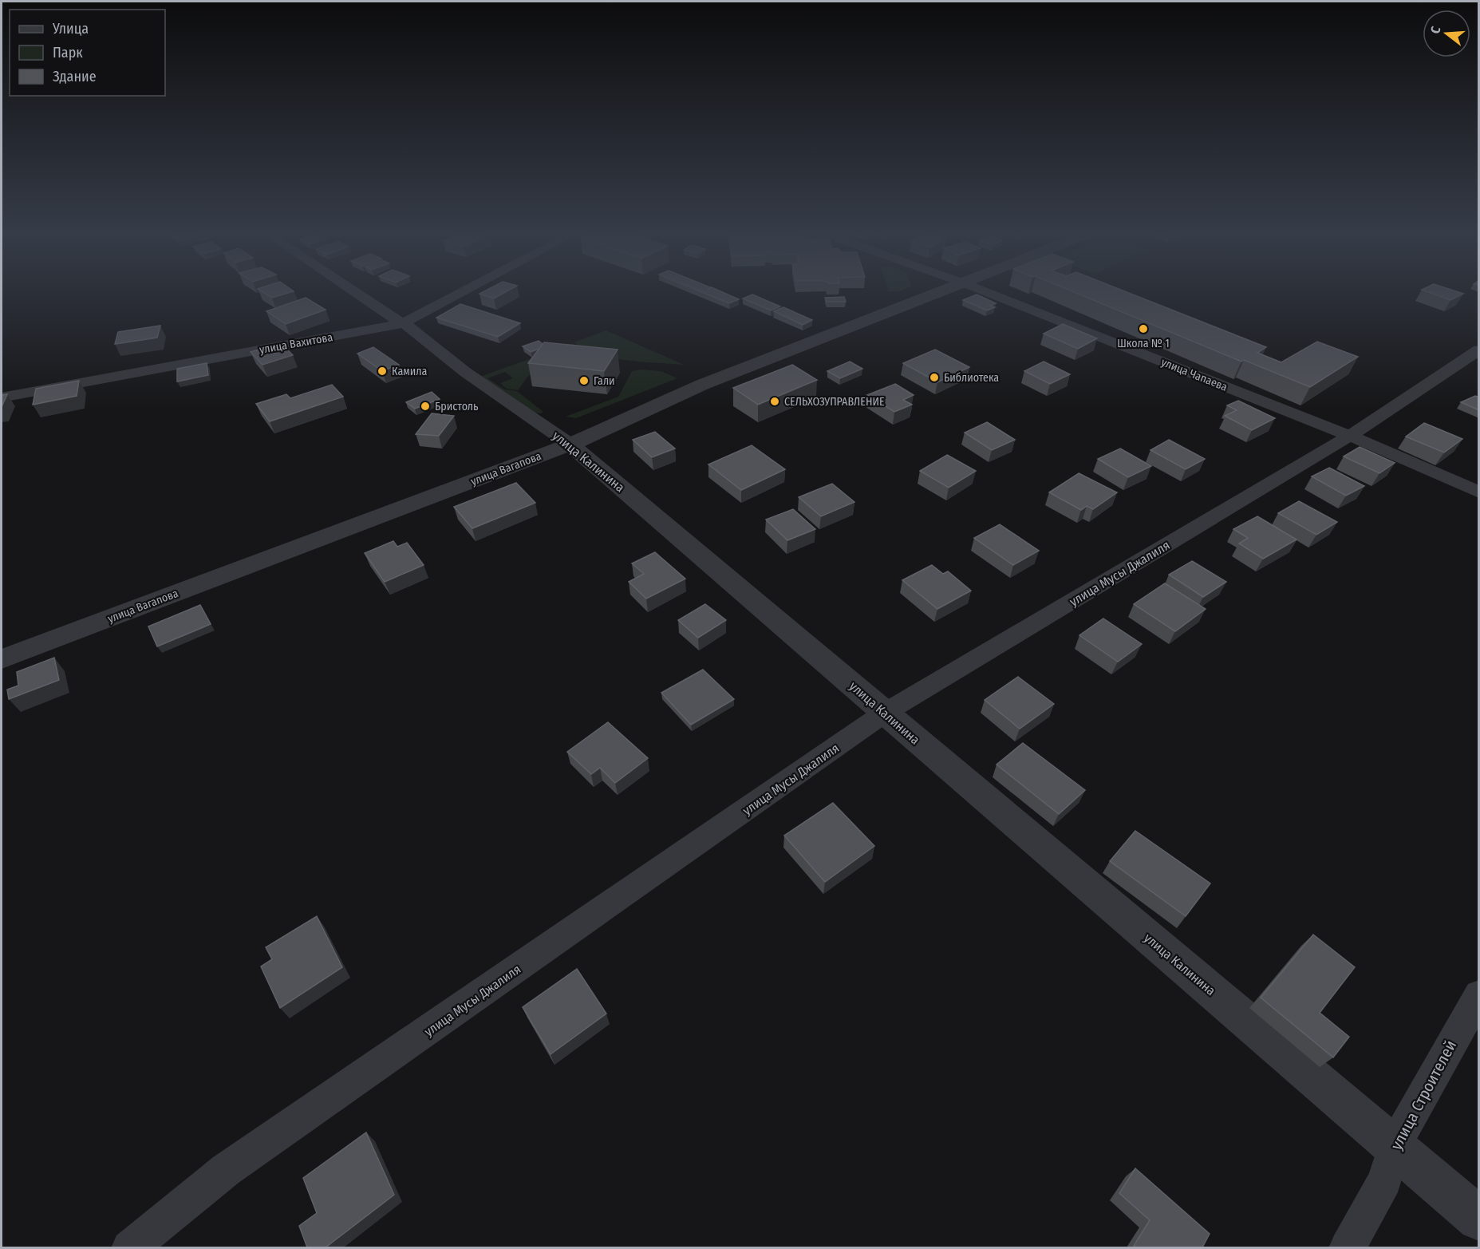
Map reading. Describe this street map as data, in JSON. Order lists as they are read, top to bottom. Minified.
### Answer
{"streets":{"street":["улица Вахитова","улица Чапаева","улица Калинина","улица Вагапова","улица Мусы Джалиля","улица Строителей"]},"crossings":[["улица Вахитова","улица Калинина"],["улица Чапаева","улица Мусы Джалиля"],["улица Калинина","улица Вагапова"],["улица Калинина","улица Мусы Джалиля"],["улица Калинина","улица Строителей"]],"places":["Школа № 1","Камила","Библиотека","Гали","СЕЛЬХОЗУПРАВЛЕНИЕ","Бристоль"],"legend":["Улица","Парк","Здание"],"north":"left"}
